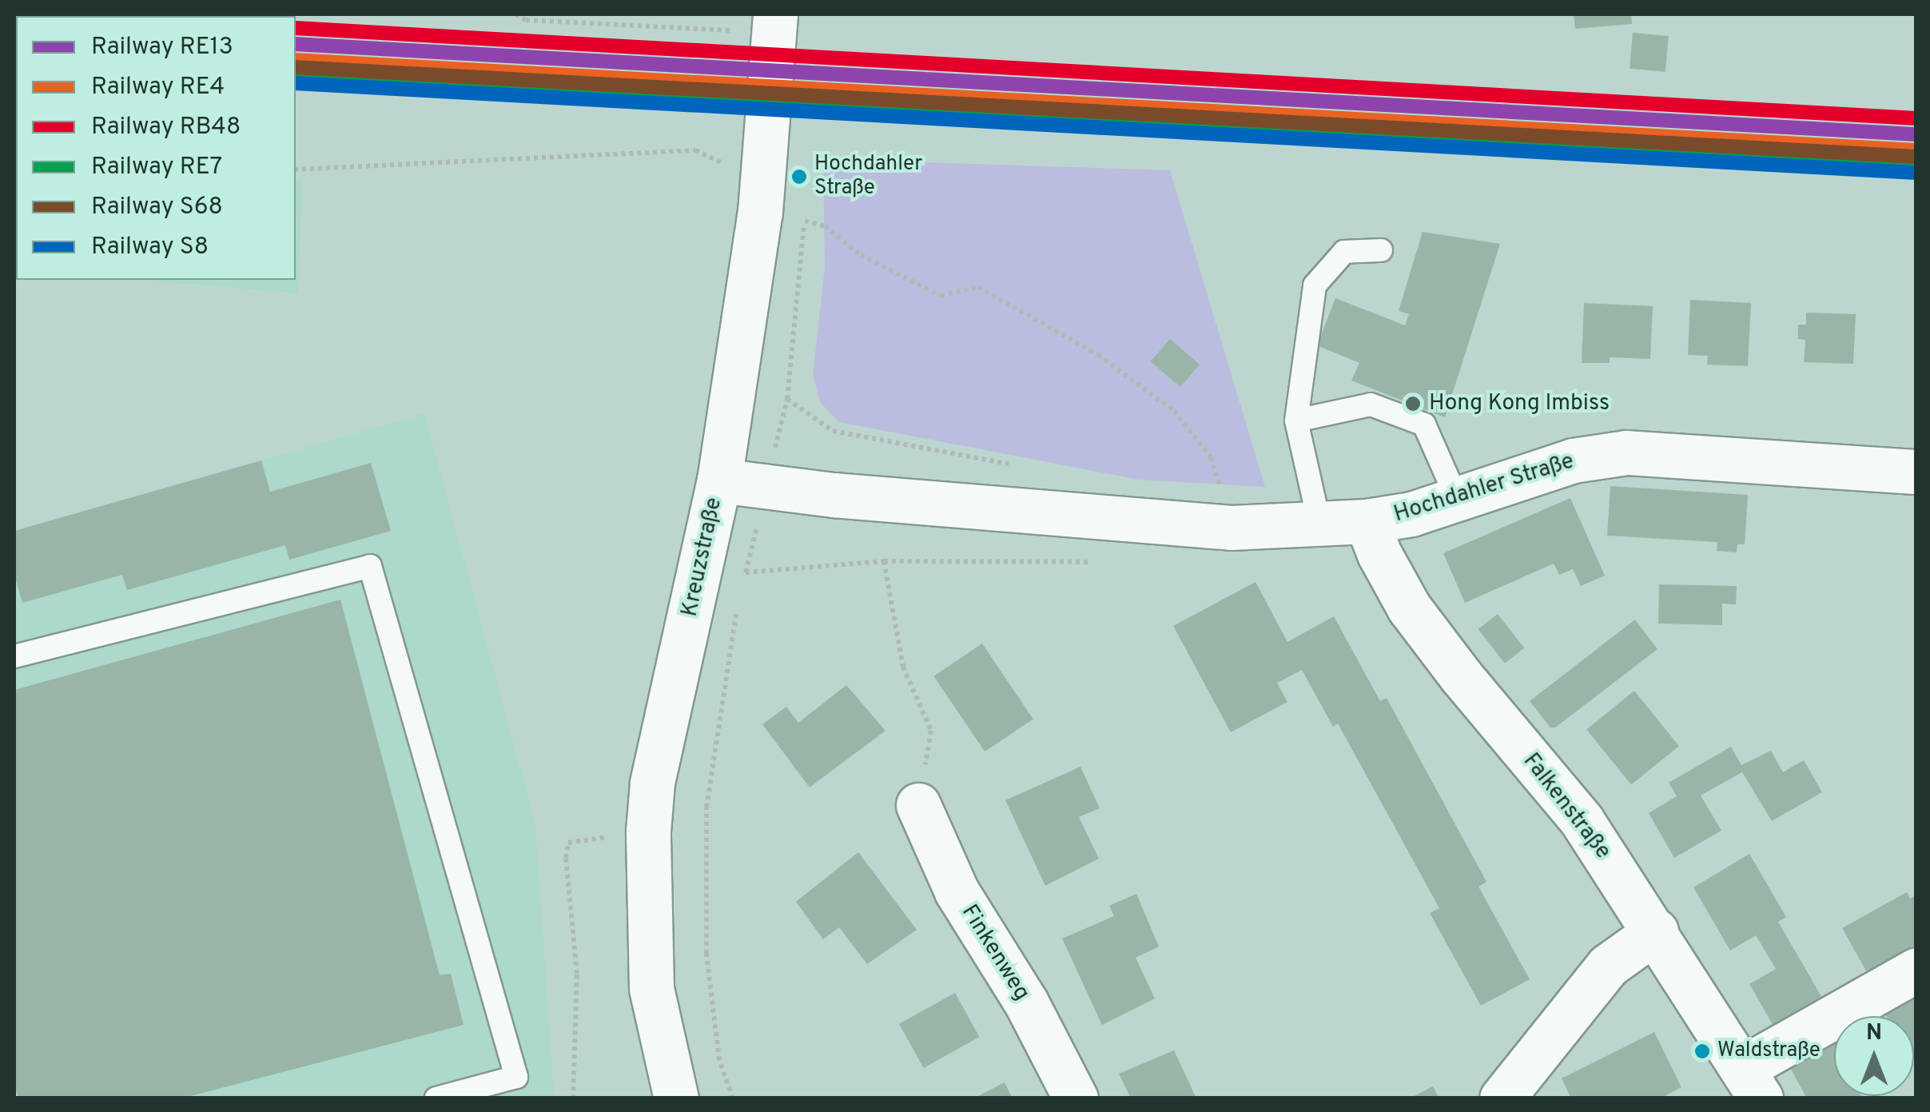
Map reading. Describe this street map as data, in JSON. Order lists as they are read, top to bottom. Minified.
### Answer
{"streets":{"main road":["Hochdahler Straße","Kreuzstraße","Falkenstraße","Finkenweg"]},"crossings":[["Hochdahler Straße","Kreuzstraße"],["Hochdahler Straße","Falkenstraße"]],"places":["Hochdahler Straße","Hong Kong Imbiss","Waldstraße"],"lines":["rail line RB48","rail line RE13","rail line RE4","rail line S68","rail line RE7","rail line S8"],"legend":["Railway RE13","Railway RE4","Railway RB48","Railway RE7","Railway S68","Railway S8"],"north":"top"}
